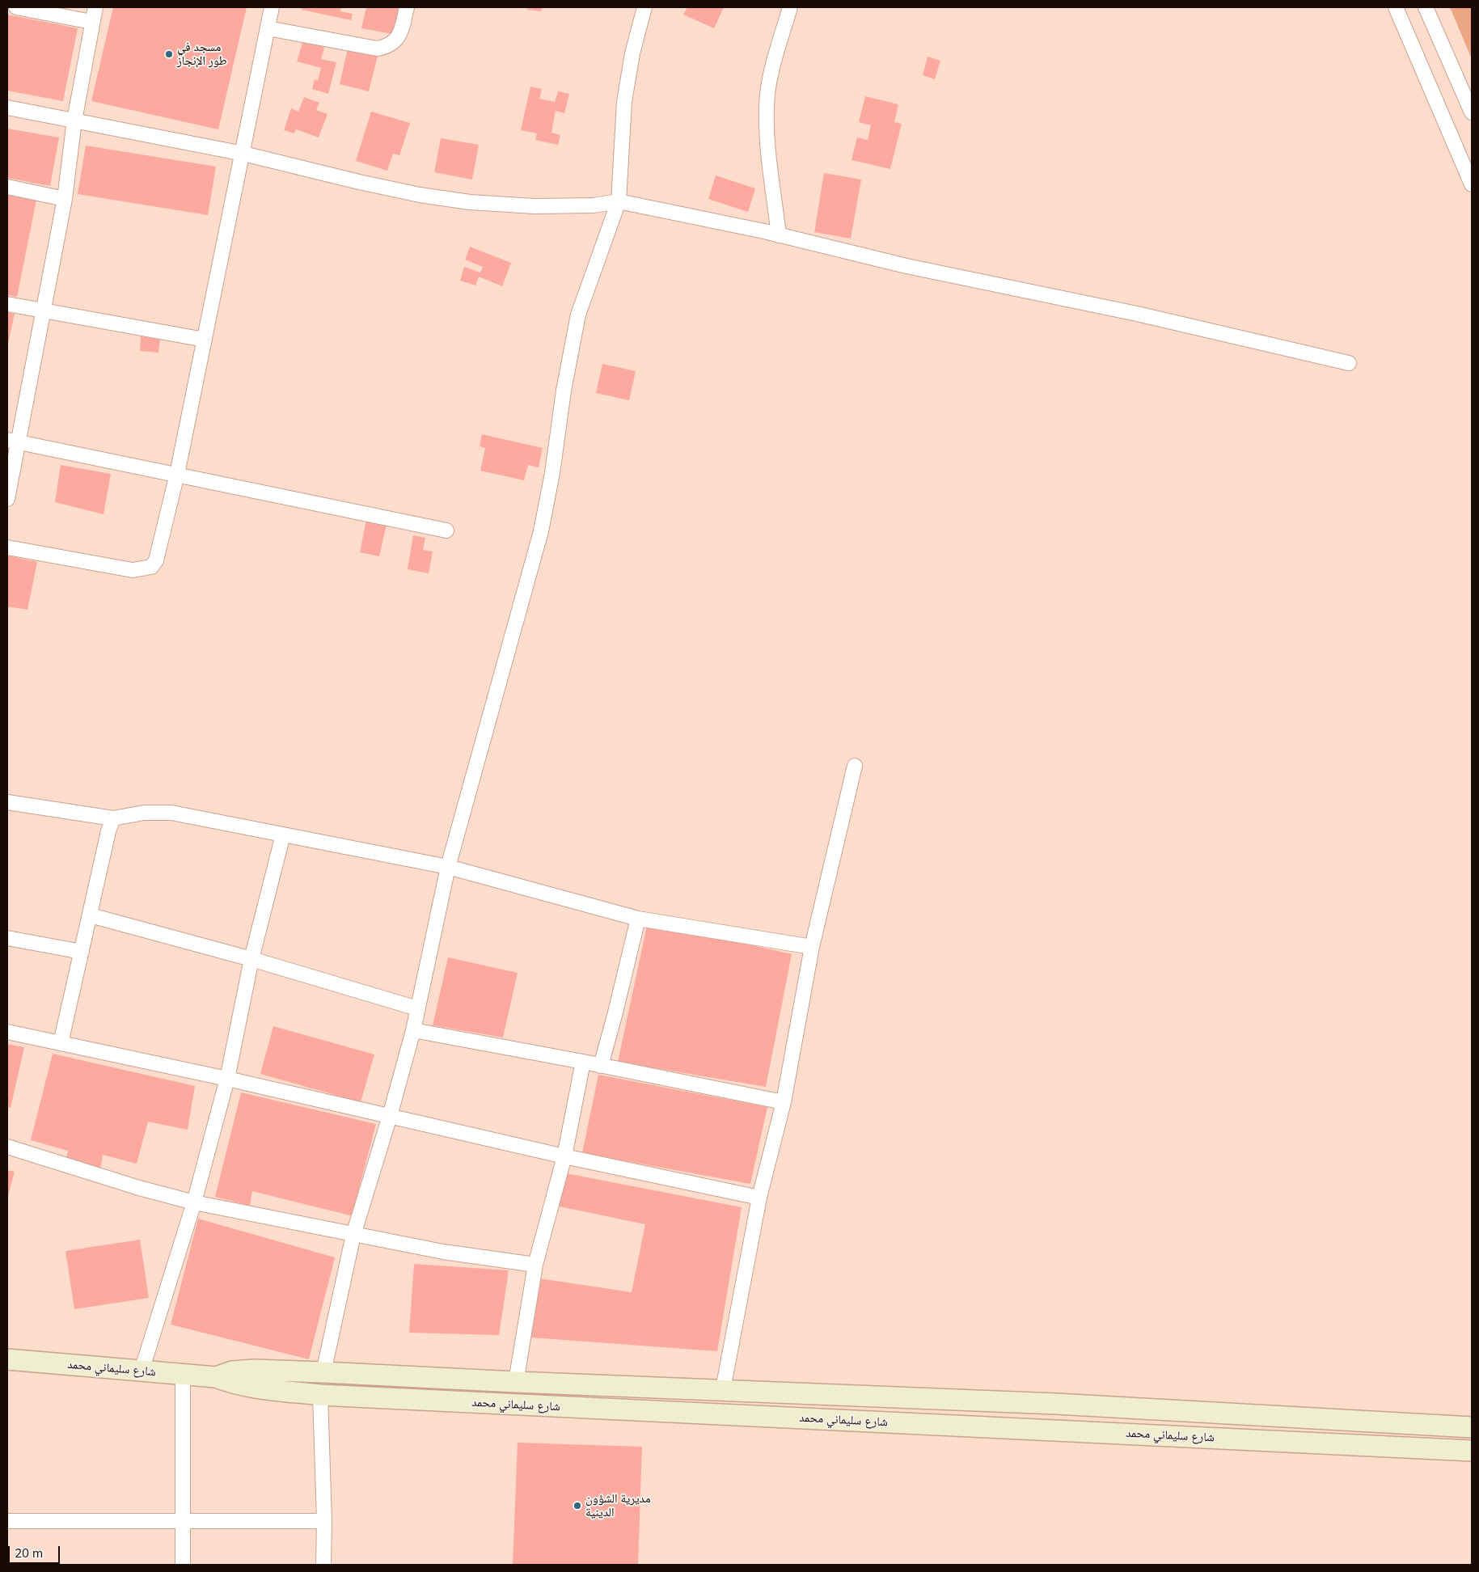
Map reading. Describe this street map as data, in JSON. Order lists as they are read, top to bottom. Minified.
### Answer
{"streets":{"street":["شارع سليماني محمد"]},"places":["مسجد في طور الإنجاز","مديرية الشؤون الدينية"],"scale_bar":"20 m"}
